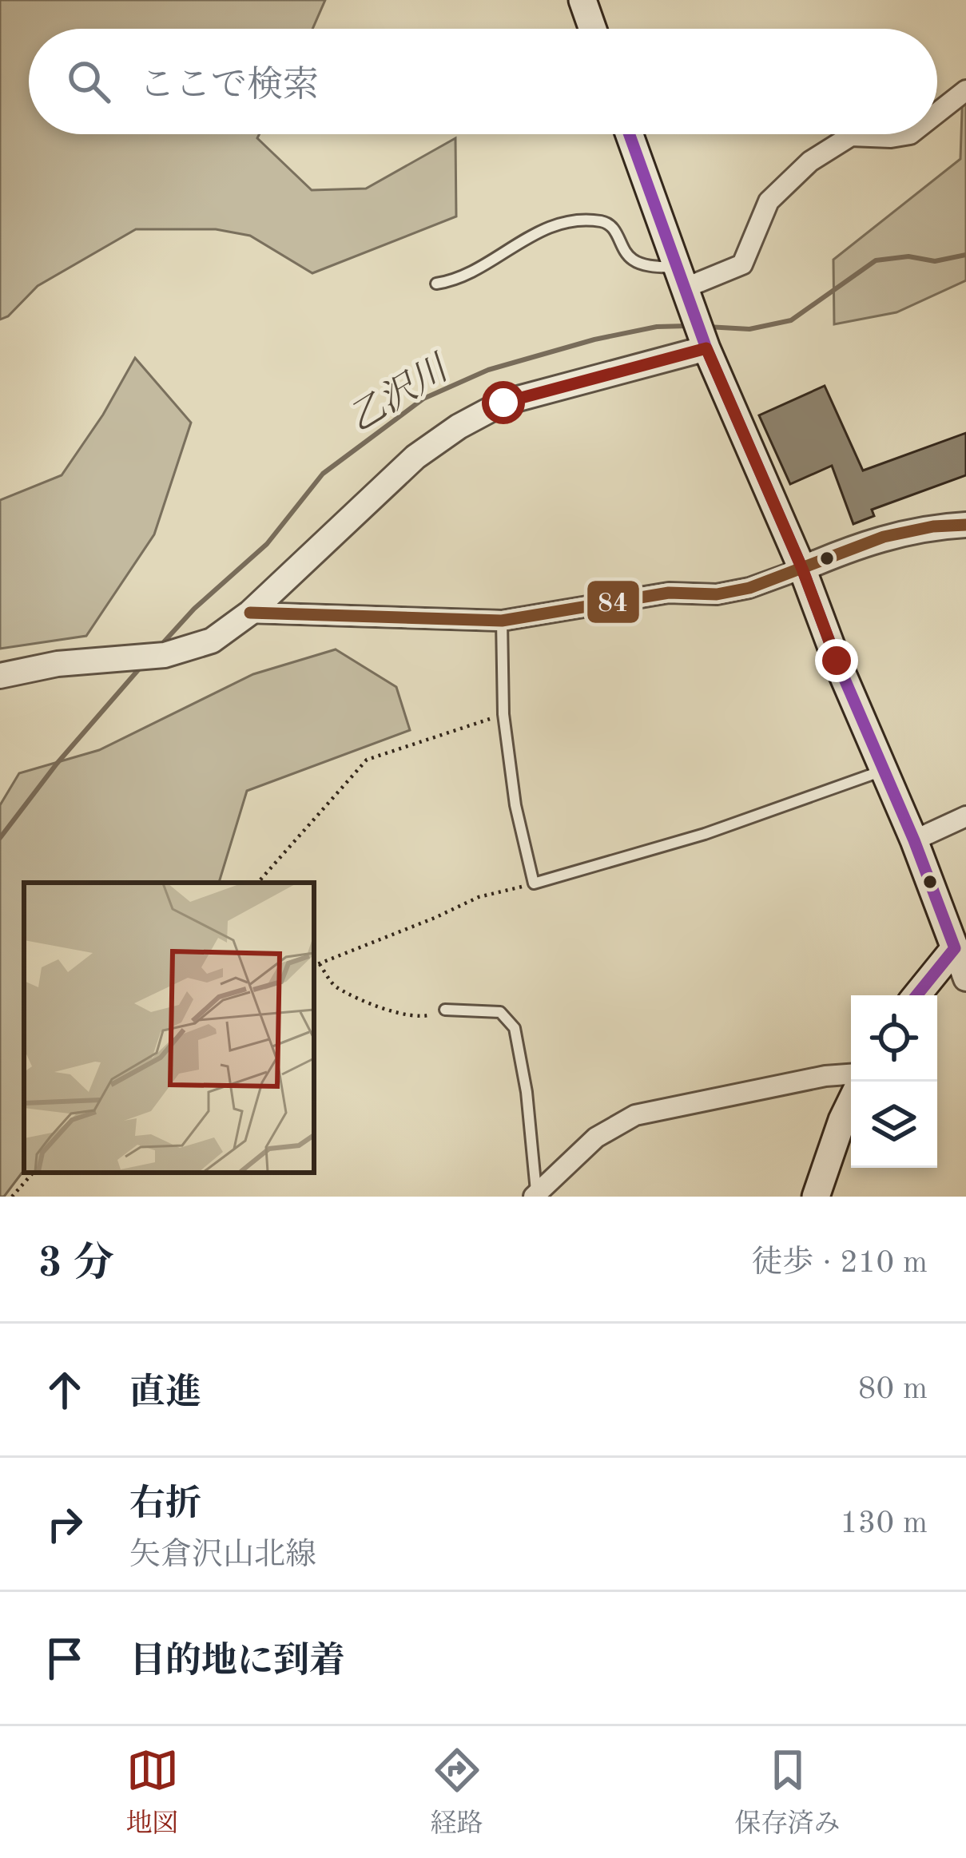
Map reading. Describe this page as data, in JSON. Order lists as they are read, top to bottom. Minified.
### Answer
{"water":["乙沢川"],"lines":["transit line 84"],"page":{"search":"ここで検索","heading":["3 分","徒歩 · 210 m"],"list":[["直進","80 m"],["右折","矢倉沢山北線","130 m"],"目的地に到着"],"nav":["地図","経路","保存済み"]}}
